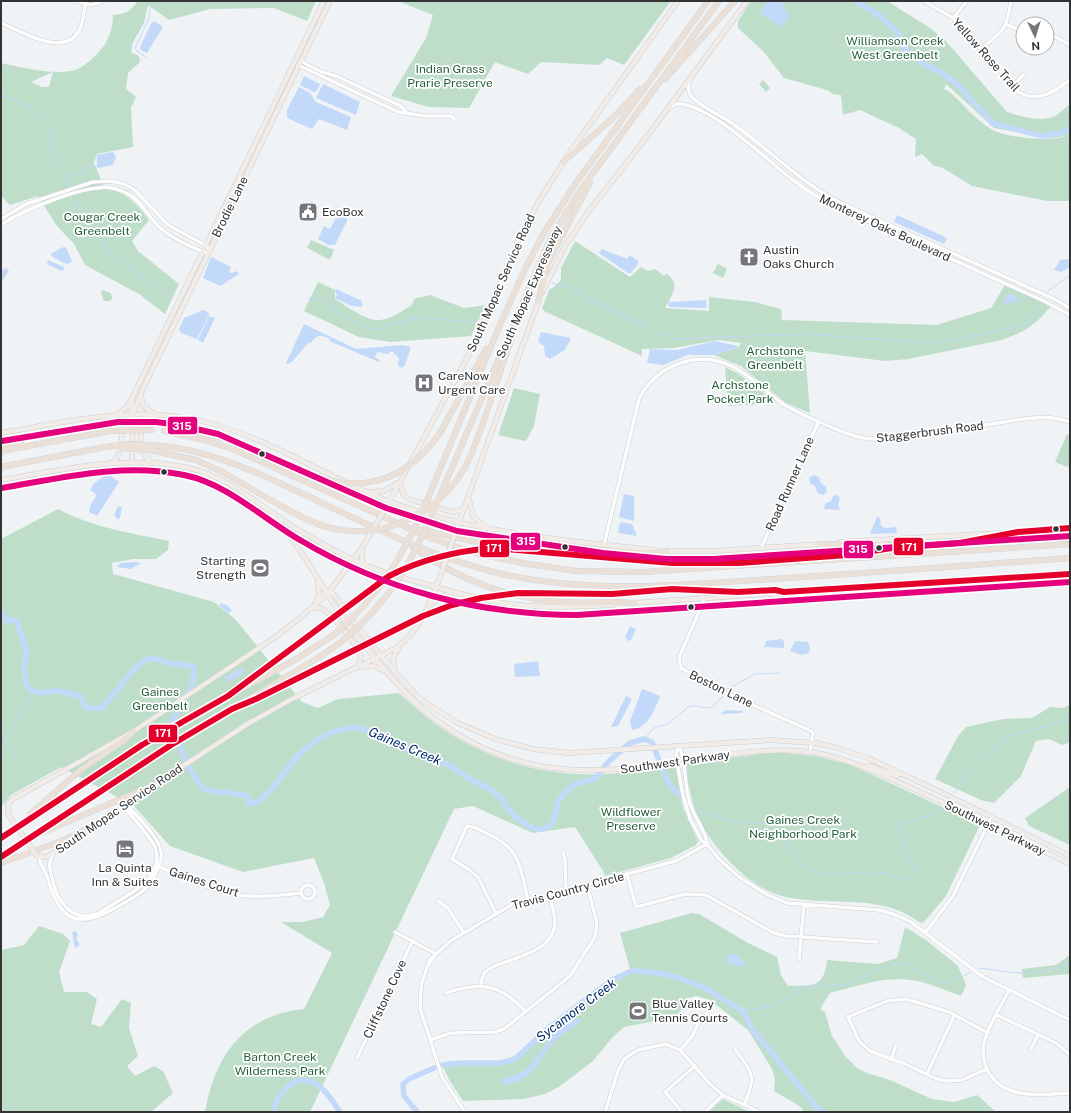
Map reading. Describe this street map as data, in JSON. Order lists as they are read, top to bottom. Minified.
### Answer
{"streets":{"highway":["South Mopac Expressway"],"main road":["Brodie Lane","South Mopac Service Road","Southwest Parkway"],"street":["Yellow Rose Trail","Monterey Oaks Boulevard","Staggerbrush Road","Road Runner Lane","Boston Lane","Gaines Court","Travis Country Circle","Cliffstone Cove"]},"crossings":[["Monterey Oaks Boulevard","South Mopac Service Road"],["South Mopac Service Road","Southwest Parkway"],["South Mopac Service Road","Gaines Court"],["Staggerbrush Road","Road Runner Lane"],["Boston Lane","Southwest Parkway"]],"water":["Gaines Creek","Sycamore Creek"],"parks":["Williamson Creek West Greenbelt","Indian Grass Prarie Preserve","Cougar Creek Greenbelt","Archstone Greenbelt","Archstone Pocket Park","Gaines Greenbelt","Wildflower Preserve","Gaines Creek Neighborhood Park","Barton Creek Wilderness Park"],"places":{"public building":["EcoBox"],"church":["Austin Oaks Church"],"hospital":["CareNow Urgent Care"],"sports":["Starting Strength","Blue Valley Tennis Courts"],"hotel":["La Quinta Inn & Suites"]},"lines":["transit line 315","transit line 171"],"north":"bottom"}
